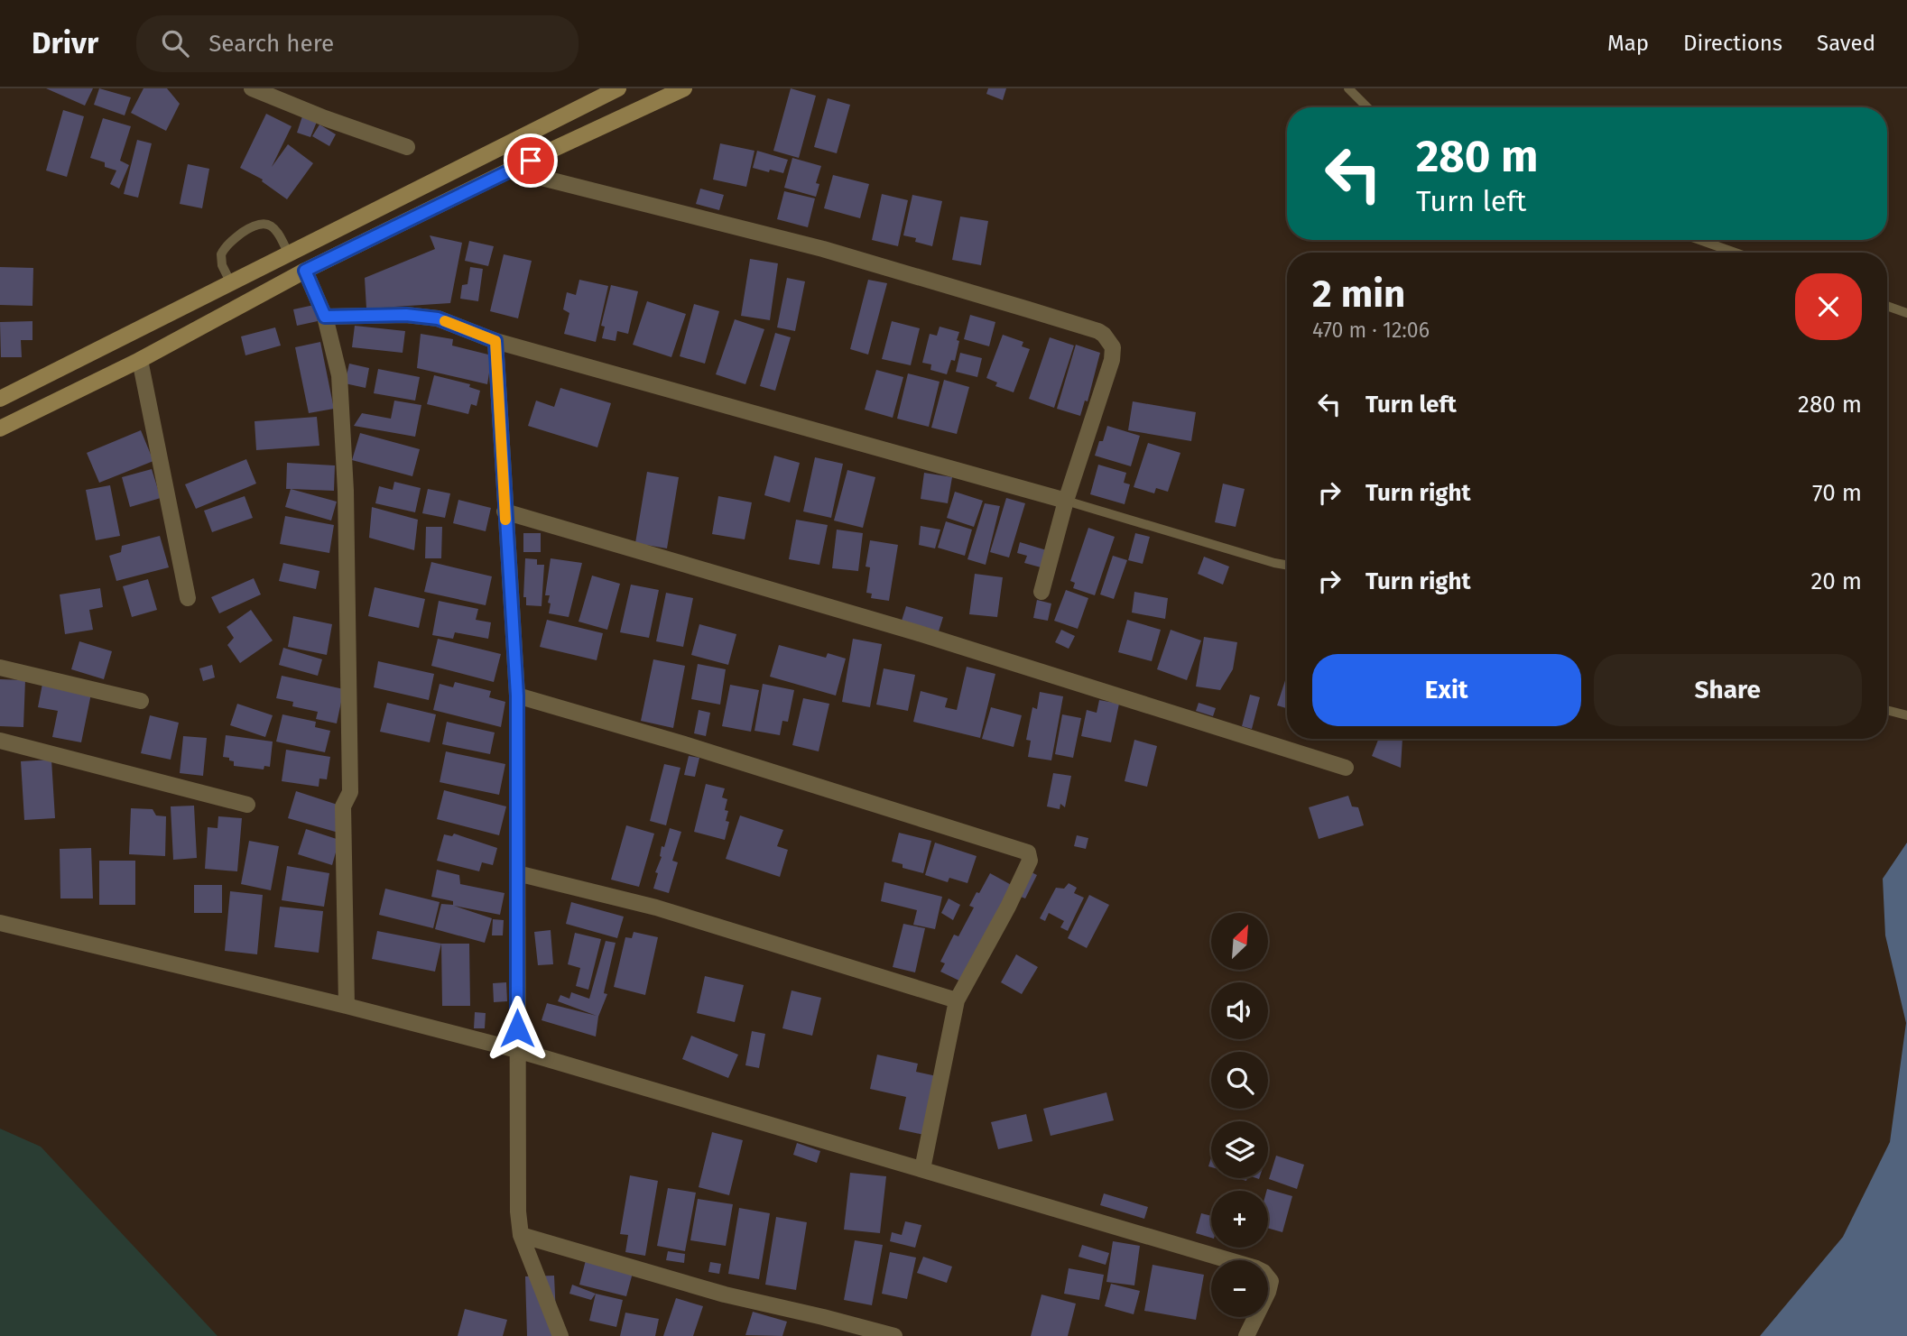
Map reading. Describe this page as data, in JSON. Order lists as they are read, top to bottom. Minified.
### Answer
{"north":"top right","page":{"header":"Drivr","search":"Search here","nav":["Map","Directions","Saved"],"turn":["280 m","Turn left"],"heading":["2 min","470 m · 12:06"],"list":[{"name":"Turn left","value":"280 m"},{"name":"Turn right","value":"70 m"},{"name":"Turn right","value":"20 m"}],"buttons":["Exit","Share"],"map_buttons":["+","−"]}}
